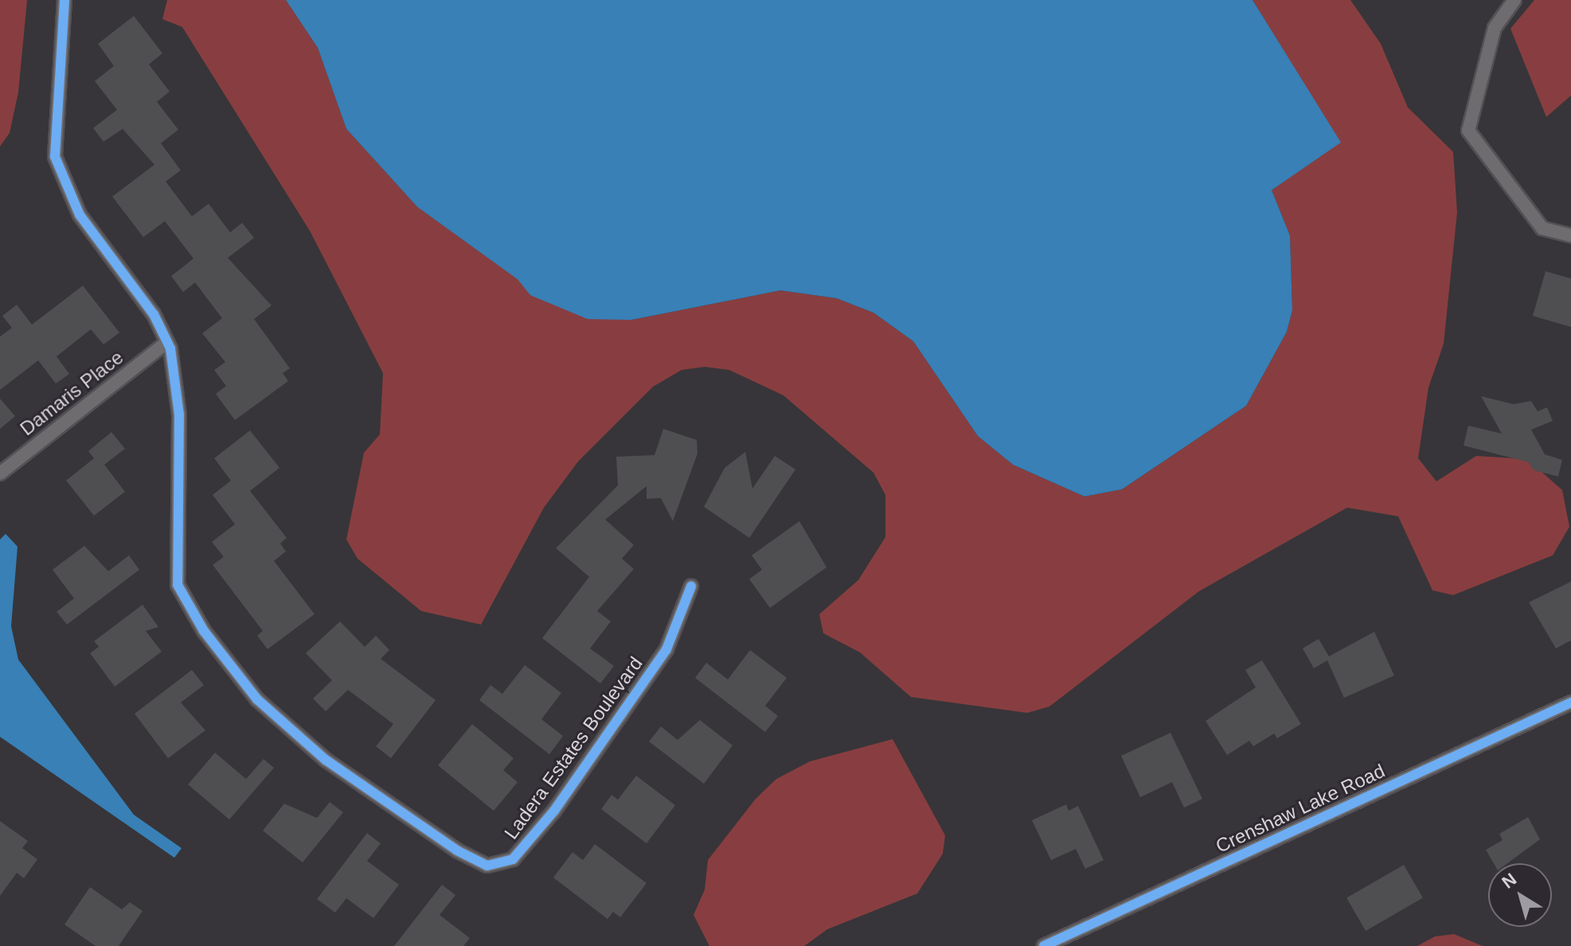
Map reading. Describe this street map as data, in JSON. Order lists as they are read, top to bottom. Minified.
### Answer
{"streets":{"street":["Damaris Place","Ladera Estates Boulevard","Crenshaw Lake Road"]},"crossings":[["Damaris Place","Ladera Estates Boulevard"]],"north":"top left"}
